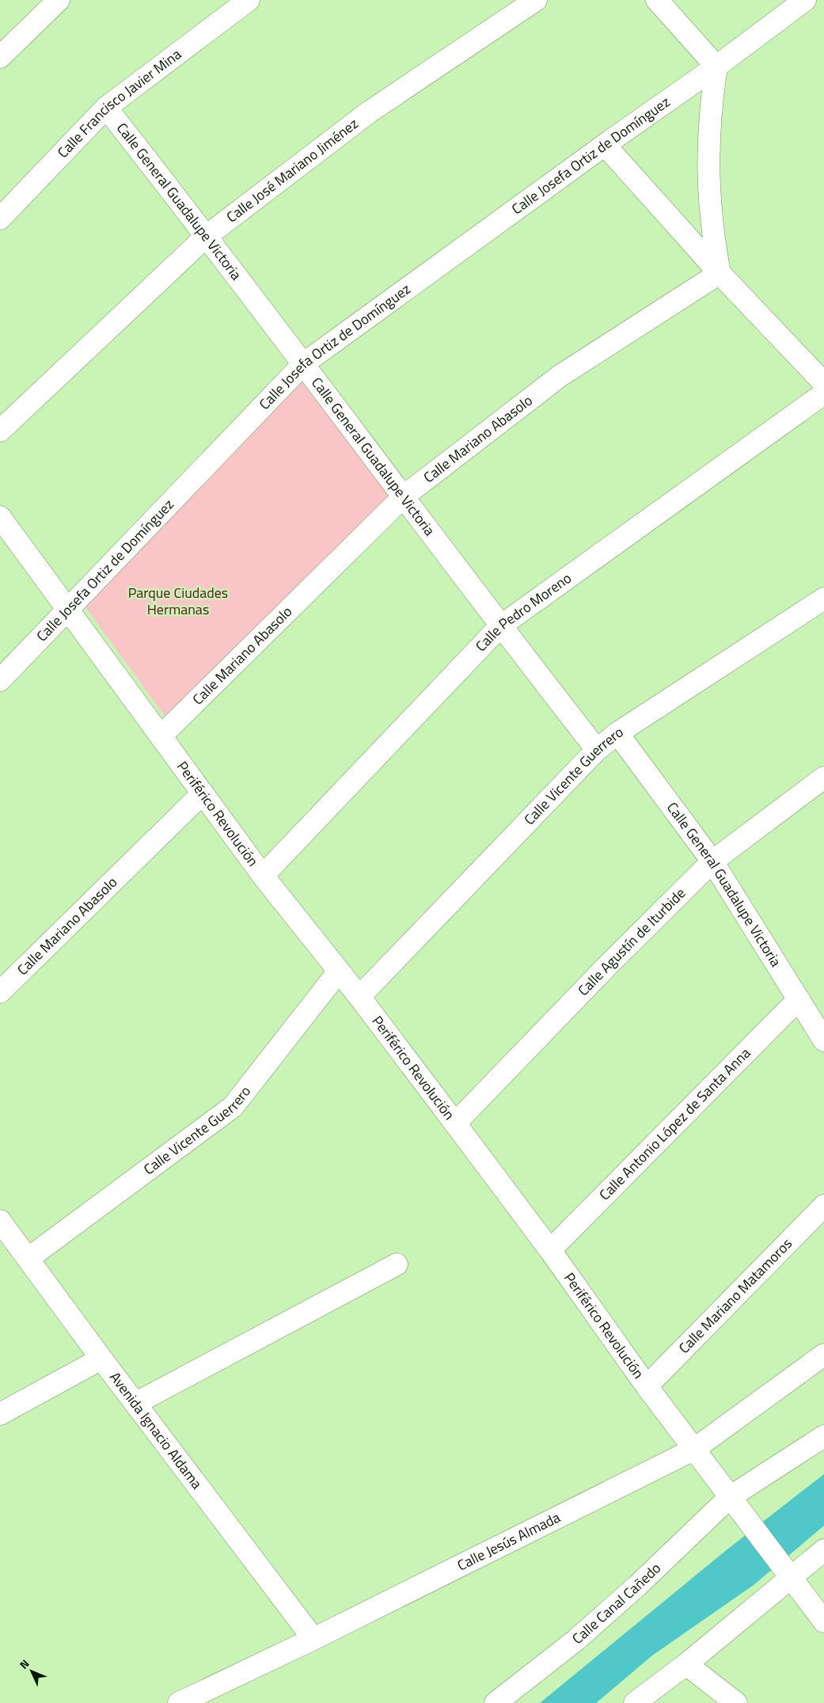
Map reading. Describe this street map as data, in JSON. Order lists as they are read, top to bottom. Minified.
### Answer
{"streets":{"street":["Calle Francisco Javier Mina","Calle Josefa Ortiz de Domínguez","Calle José Mariano Jiménez","Calle General Guadalupe Victoria","Calle Mariano Abasolo","Calle Pedro Moreno","Calle Vicente Guerrero","Periférico Revolución","Calle Agustín de Iturbide","Calle Antonio López de Santa Anna","Calle Mariano Matamoros","Avenida Ignacio Aldama","Calle Jesús Almada","Calle Canal Cañedo"]},"crossings":[["Calle Francisco Javier Mina","Calle General Guadalupe Victoria"],["Calle Josefa Ortiz de Domínguez","Calle General Guadalupe Victoria"],["Calle Josefa Ortiz de Domínguez","Periférico Revolución"],["Calle José Mariano Jiménez","Calle General Guadalupe Victoria"],["Calle General Guadalupe Victoria","Calle Mariano Abasolo"],["Calle General Guadalupe Victoria","Calle Pedro Moreno"],["Calle General Guadalupe Victoria","Calle Vicente Guerrero"],["Calle General Guadalupe Victoria","Calle Agustín de Iturbide"],["Calle General Guadalupe Victoria","Calle Antonio López de Santa Anna"],["Calle Mariano Abasolo","Periférico Revolución"],["Calle Pedro Moreno","Periférico Revolución"],["Calle Vicente Guerrero","Periférico Revolución"],["Calle Vicente Guerrero","Avenida Ignacio Aldama"],["Periférico Revolución","Calle Agustín de Iturbide"],["Periférico Revolución","Calle Antonio López de Santa Anna"],["Periférico Revolución","Calle Mariano Matamoros"],["Periférico Revolución","Calle Jesús Almada"],["Periférico Revolución","Calle Canal Cañedo"],["Avenida Ignacio Aldama","Calle Jesús Almada"]],"parks":["Parque Ciudades Hermanas"],"north":"top left"}
